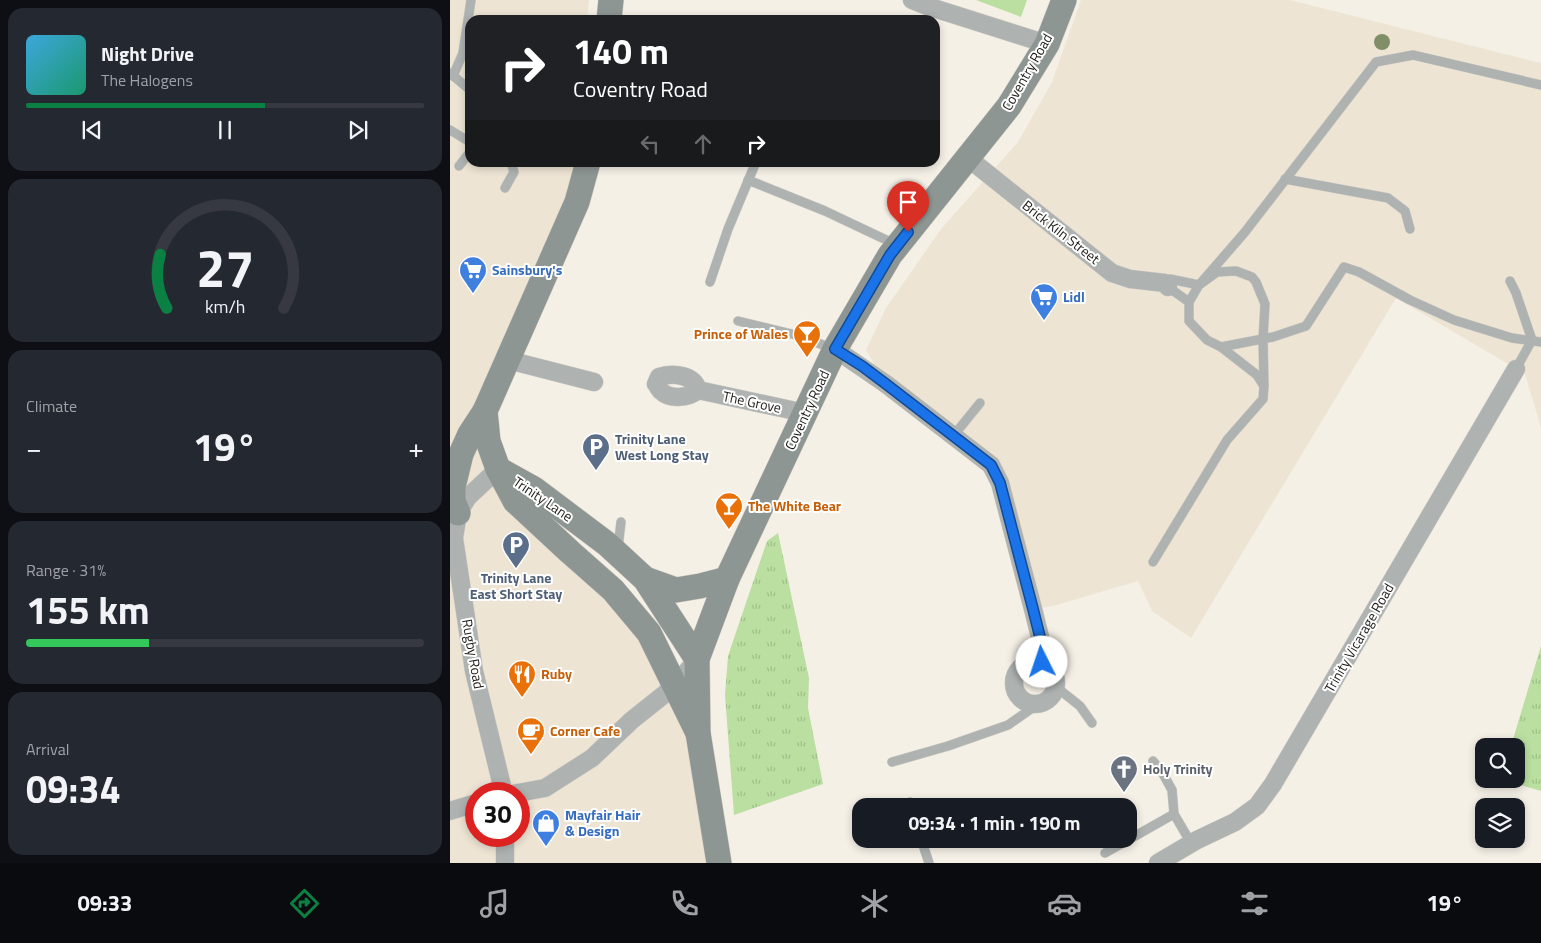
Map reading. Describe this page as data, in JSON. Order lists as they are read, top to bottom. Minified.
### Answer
{"streets":{"main road":["Coventry Road","Trinity Lane","Rugby Road"],"street":["Brick Kiln Street","The Grove","Trinity Vicarage Road"]},"crossings":[["Coventry Road","Brick Kiln Street"],["Coventry Road","The Grove"],["Coventry Road","Trinity Lane"],["Trinity Lane","Rugby Road"]],"places":{"supermarket":["Sainsbury's","Lidl"],"bar":["Prince of Wales","The White Bear"],"parking":["Trinity Lane West Long Stay","Trinity Lane East Short Stay"],"restaurant":["Ruby"],"cafe":["Corner Cafe"],"church":["Holy Trinity"],"shop":["Mayfair Hair & Design"]},"page":{"turn":["140 m","Coventry Road"],"song":["Night Drive","The Halogens"],"tile":["Climate",["Range · 31%","155 km"],["Arrival","09:34"]],"heat":["−","19°","+"],"limit":"30","trip":"09:34 · 1 min · 190 m","tabs":["09:33","19°"],"gauge":["27","km/h"]}}
